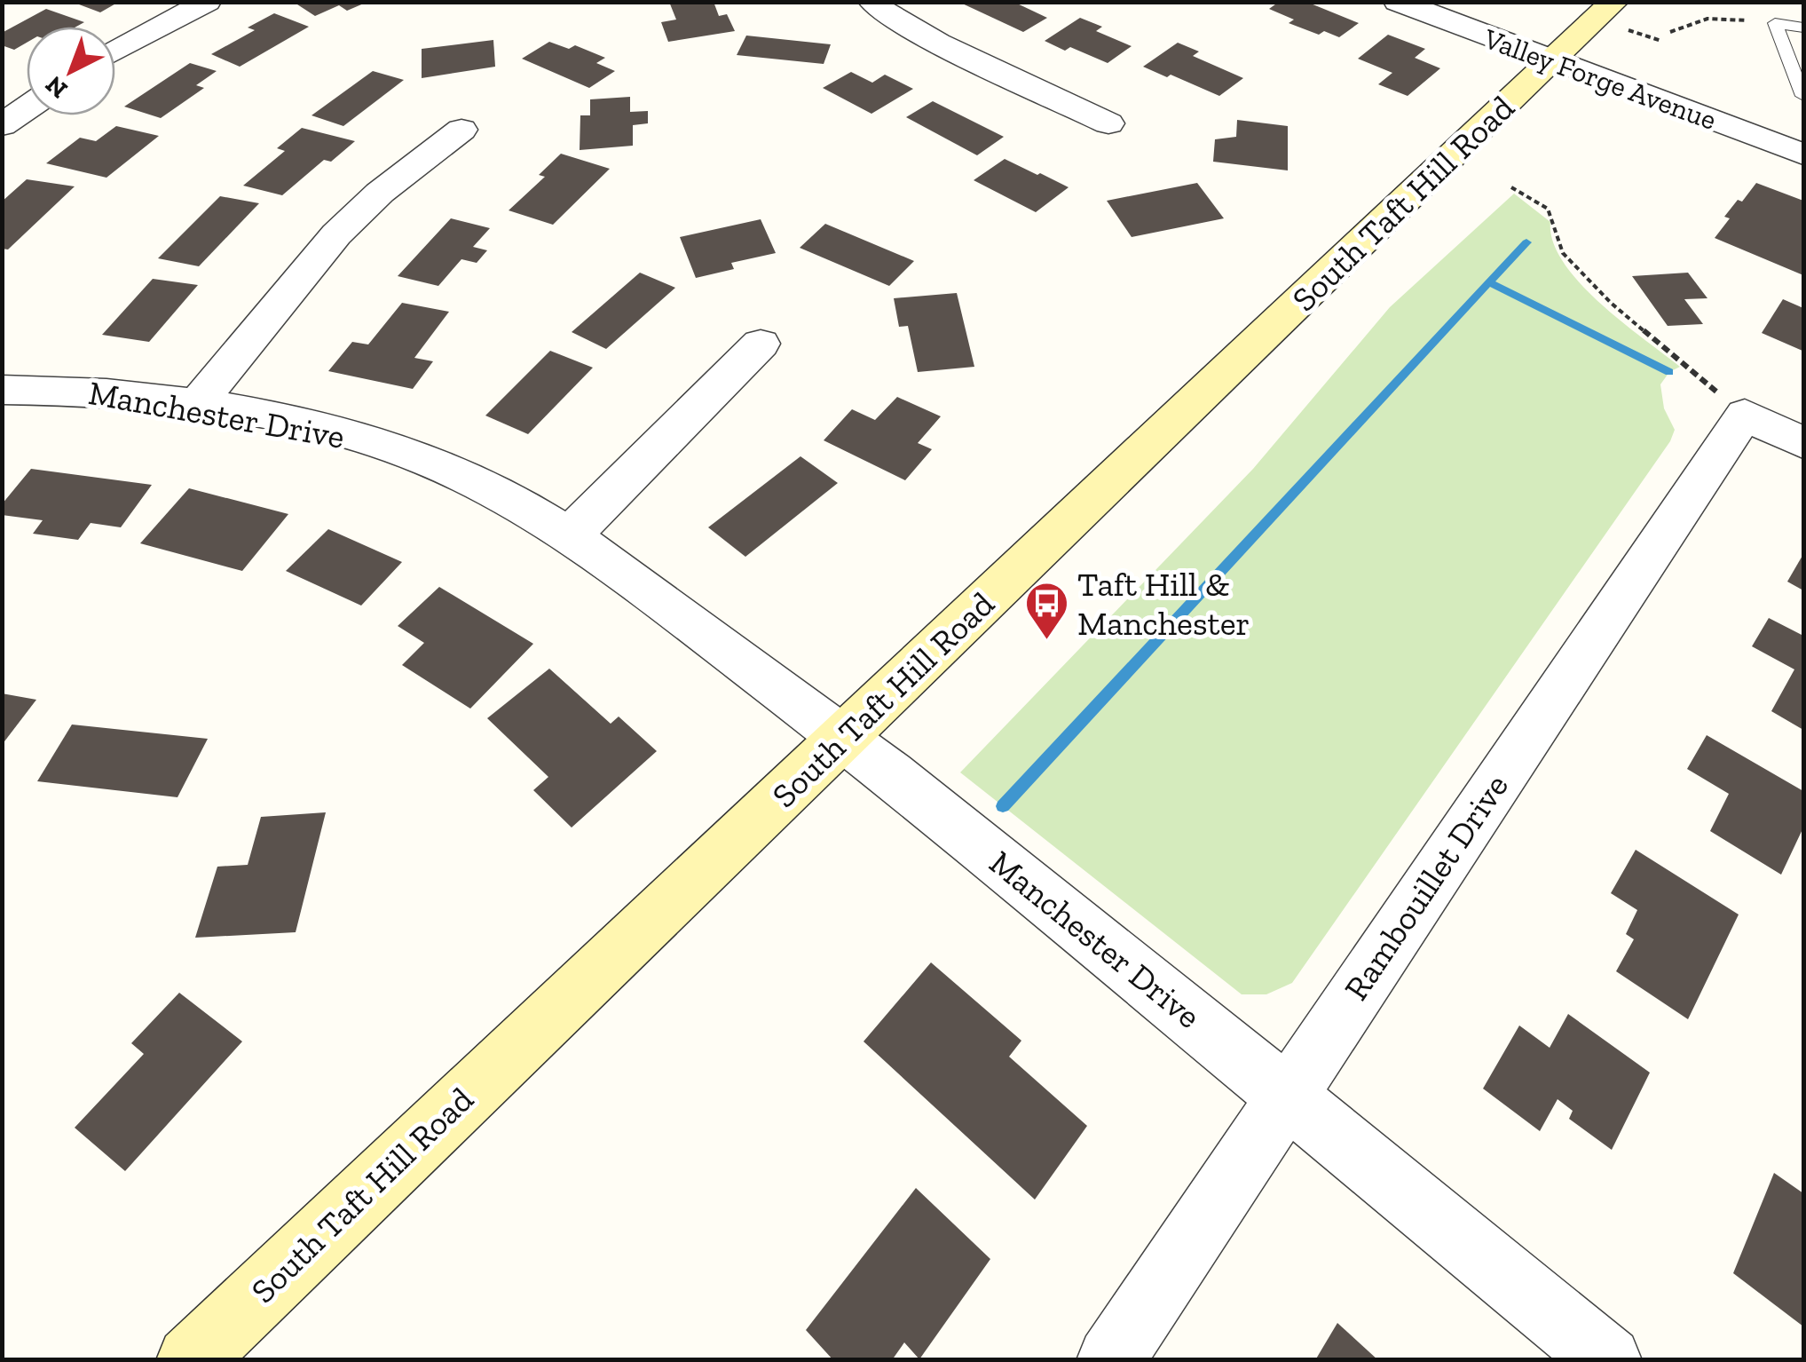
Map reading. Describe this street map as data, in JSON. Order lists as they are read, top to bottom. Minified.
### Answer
{"streets":{"main road":["South Taft Hill Road"],"street":["Valley Forge Avenue","Manchester Drive","Rambouillet Drive"]},"crossings":[["Valley Forge Avenue","South Taft Hill Road"],["South Taft Hill Road","Manchester Drive"],["Manchester Drive","Rambouillet Drive"]],"places":{"bus stop":["Taft Hill & Manchester"]},"north":"bottom left"}
